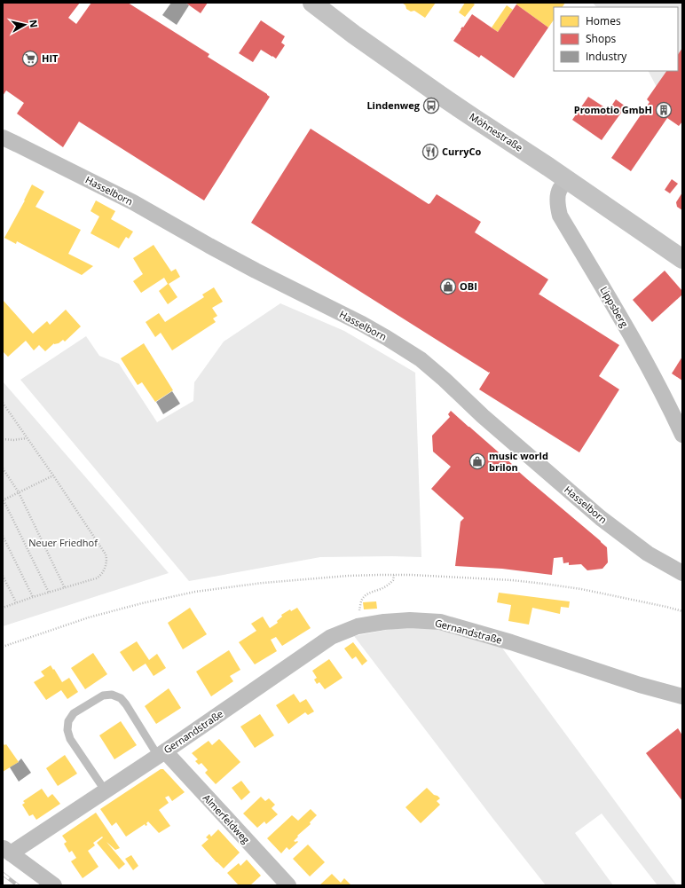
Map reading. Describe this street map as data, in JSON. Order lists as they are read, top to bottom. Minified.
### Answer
{"streets":{"street":["Möhnestraße","Hasselborn","Lippsberg","Gernandstraße","Almerfeldweg"]},"crossings":[["Möhnestraße","Lippsberg"],["Gernandstraße","Almerfeldweg"]],"parks":["Neuer Friedhof"],"places":{"supermarket":["HIT"],"bus stop":["Lindenweg"],"building":["Promotio GmbH"],"restaurant":["CurryCo"],"shop":["OBI","music world brilon"]},"legend":["Homes","Shops","Industry"],"north":"right"}
